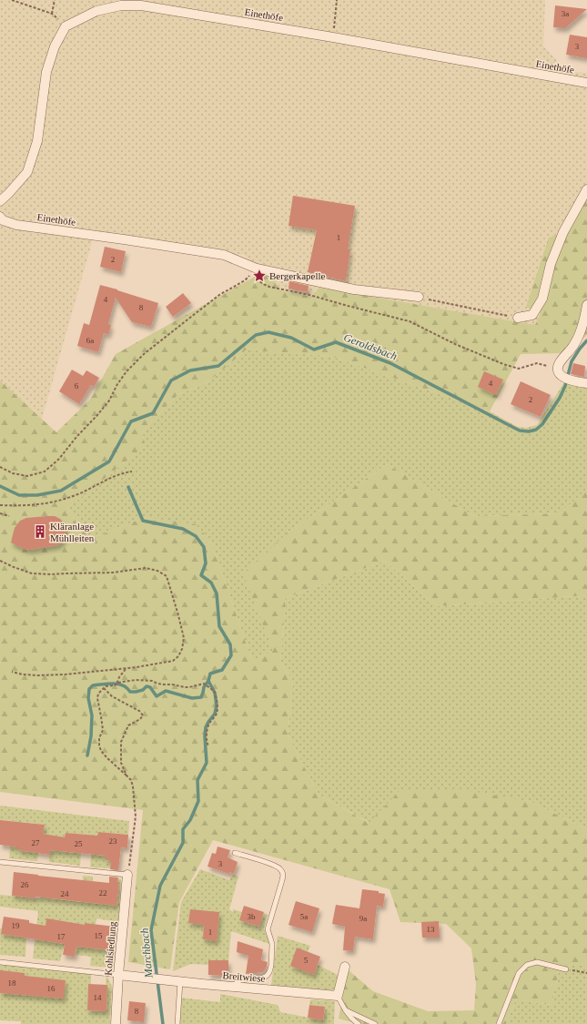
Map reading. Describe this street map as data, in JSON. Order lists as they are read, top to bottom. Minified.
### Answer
{"streets":{"street":["Einethöfe","Kohlsiedlung","Breitwiese"]},"crossings":[["Kohlsiedlung","Breitwiese"]],"water":["Geroldsbach","Marchbach"],"places":{"place":["Bergerkapelle"],"building":["Kläranlage Mühlleiten"]},"house_numbers":["3a","3","1","2","4","8","6a","4","6","2","23","27","25","3","26","22","24","3b","5a","9a","19","13","1","15","17","5","18","16","14","8"]}
